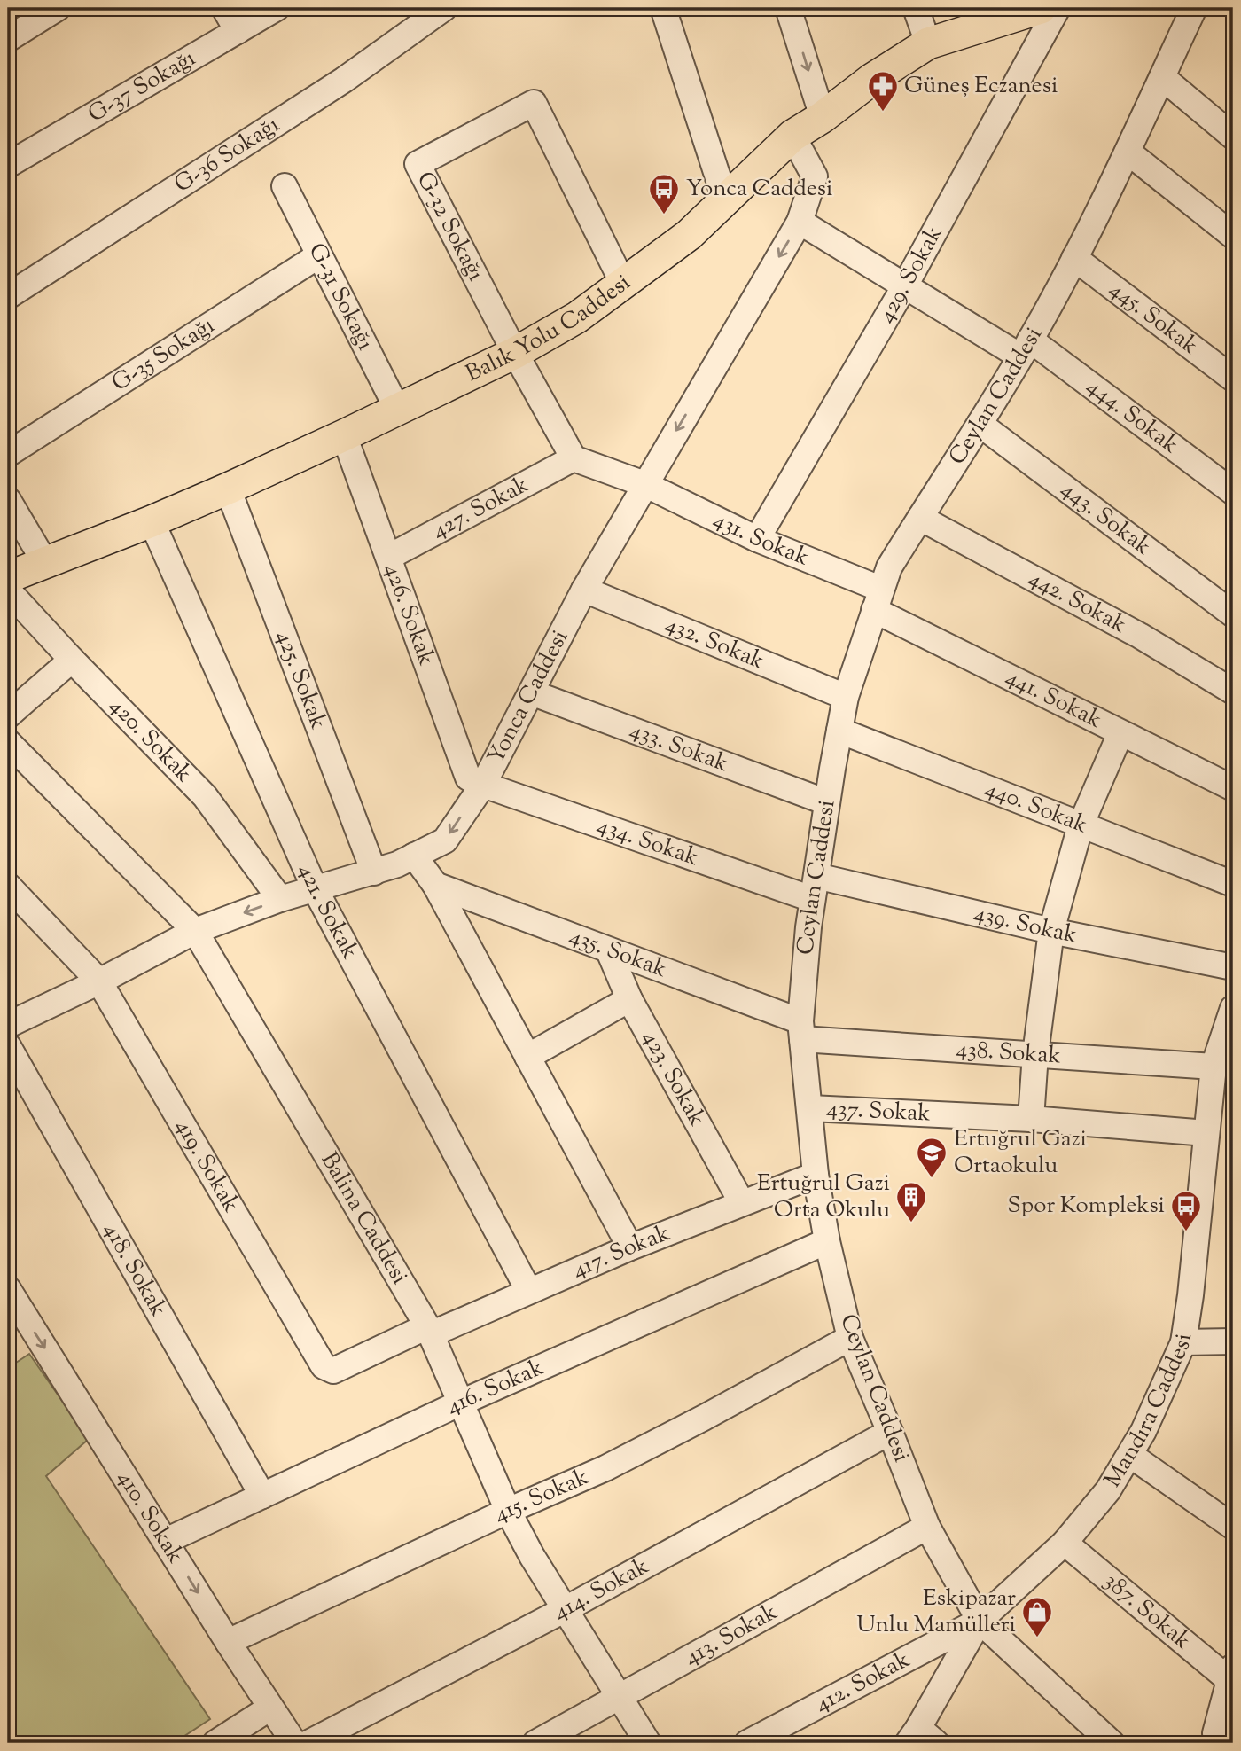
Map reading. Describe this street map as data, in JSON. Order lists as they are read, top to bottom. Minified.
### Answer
{"streets":{"main road":["Balık Yolu Caddesi"],"street":["G-37 Sokağı","G-36 Sokağı","G-32 Sokağı","429. Sokak","G-31 Sokağı","445. Sokak","G-35 Sokağı","Ceylan Caddesi","444. Sokak","427. Sokak","443. Sokak","431. Sokak","442. Sokak","426. Sokak","432. Sokak","425. Sokak","Yonca Caddesi","441. Sokak","420. Sokak","433. Sokak","440. Sokak","434. Sokak","421. Sokak","439. Sokak","435. Sokak","438. Sokak","423. Sokak","437. Sokak","419. Sokak","Balina Caddesi","417. Sokak","418. Sokak","416. Sokak","Mandıra Caddesi","415. Sokak","410. Sokak","414. Sokak","387. Sokak","413. Sokak","412. Sokak"]},"crossings":[["G-32 Sokağı","Balık Yolu Caddesi"],["429. Sokak","444. Sokak"],["429. Sokak","431. Sokak"],["G-31 Sokağı","Balık Yolu Caddesi"],["G-31 Sokağı","G-35 Sokağı"],["445. Sokak","Ceylan Caddesi"],["Balık Yolu Caddesi","426. Sokak"],["Balık Yolu Caddesi","425. Sokak"],["Balık Yolu Caddesi","Yonca Caddesi"],["Balık Yolu Caddesi","421. Sokak"],["Ceylan Caddesi","444. Sokak"],["Ceylan Caddesi","443. Sokak"],["Ceylan Caddesi","431. Sokak"],["Ceylan Caddesi","442. Sokak"],["Ceylan Caddesi","432. Sokak"],["Ceylan Caddesi","441. Sokak"],["Ceylan Caddesi","433. Sokak"],["Ceylan Caddesi","440. Sokak"],["Ceylan Caddesi","434. Sokak"],["Ceylan Caddesi","439. Sokak"],["Ceylan Caddesi","435. Sokak"],["Ceylan Caddesi","438. Sokak"],["Ceylan Caddesi","437. Sokak"],["Ceylan Caddesi","417. Sokak"],["Ceylan Caddesi","416. Sokak"],["Ceylan Caddesi","Mandıra Caddesi"],["Ceylan Caddesi","415. Sokak"],["Ceylan Caddesi","414. Sokak"],["Ceylan Caddesi","413. Sokak"],["Ceylan Caddesi","412. Sokak"],["444. Sokak","Yonca Caddesi"],["427. Sokak","431. Sokak"],["427. Sokak","426. Sokak"],["431. Sokak","Yonca Caddesi"],["431. Sokak","441. Sokak"],["426. Sokak","Yonca Caddesi"],["426. Sokak","434. Sokak"],["432. Sokak","Yonca Caddesi"],["425. Sokak","Yonca Caddesi"],["Yonca Caddesi","420. Sokak"],["Yonca Caddesi","433. Sokak"],["Yonca Caddesi","434. Sokak"],["Yonca Caddesi","421. Sokak"],["Yonca Caddesi","419. Sokak"],["Yonca Caddesi","Balina Caddesi"],["434. Sokak","439. Sokak"],["421. Sokak","417. Sokak"],["435. Sokak","438. Sokak"],["435. Sokak","423. Sokak"],["438. Sokak","Mandıra Caddesi"],["423. Sokak","417. Sokak"],["437. Sokak","Mandıra Caddesi"],["419. Sokak","Balina Caddesi"],["419. Sokak","417. Sokak"],["Balina Caddesi","417. Sokak"],["Balina Caddesi","416. Sokak"],["Balina Caddesi","415. Sokak"],["Balina Caddesi","414. Sokak"],["Balina Caddesi","413. Sokak"],["418. Sokak","416. Sokak"],["416. Sokak","410. Sokak"],["Mandıra Caddesi","387. Sokak"],["Mandıra Caddesi","412. Sokak"],["415. Sokak","410. Sokak"]],"one_way":["Yonca Caddesi","410. Sokak"],"places":{"pharmacy":["Güneş Eczanesi"],"bus stop":["Yonca Caddesi","Spor Kompleksi"],"school or university":["Ertuğrul Gazi Ortaokulu"],"building":["Ertuğrul Gazi Orta Okulu"],"shop":["Eskipazar Unlu Mamülleri"]}}
